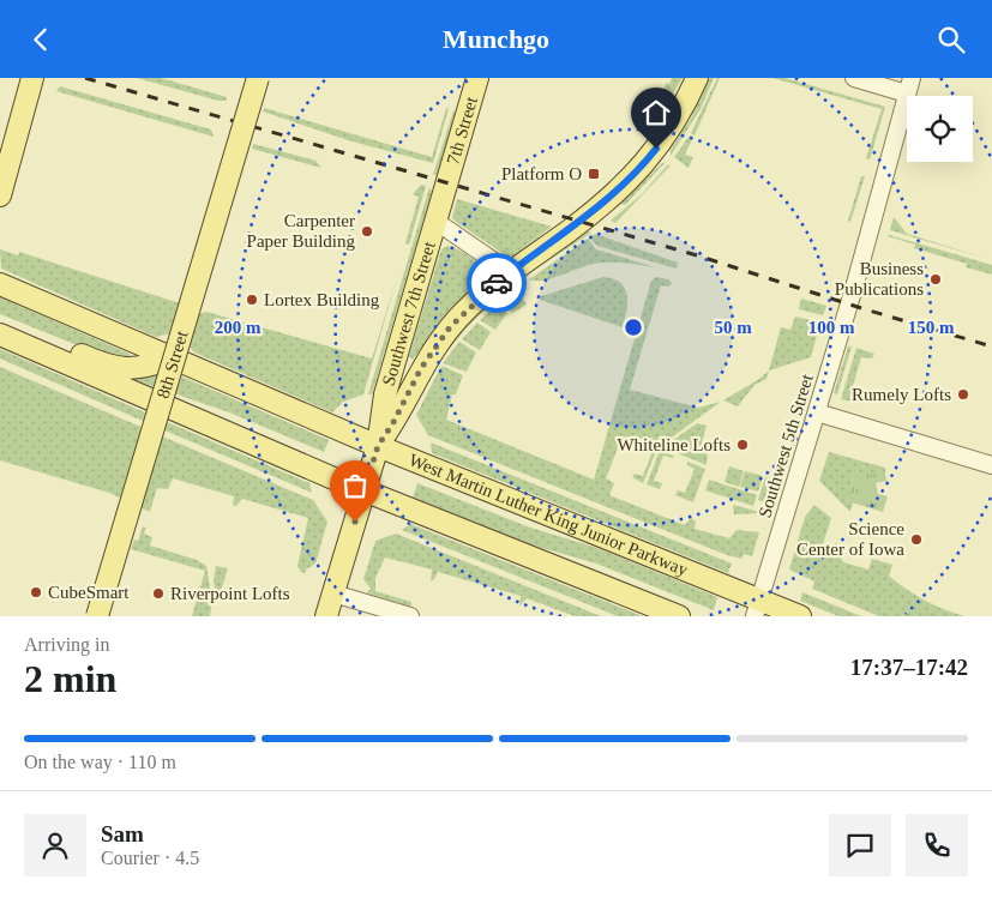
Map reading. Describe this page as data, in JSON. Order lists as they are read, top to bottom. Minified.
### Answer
{"streets":{"main road":["7th Street","Southwest 7th Street","8th Street","West Martin Luther King Junior Parkway"],"street":["Southwest 5th Street"]},"crossings":[["7th Street","Southwest 7th Street"],["Southwest 7th Street","West Martin Luther King Junior Parkway"],["Southwest 5th Street","West Martin Luther King Junior Parkway"]],"places":{"transit":["Platform O"],"other":["Carpenter Paper Building","Business Publications","Lortex Building","Rumely Lofts","Whiteline Lofts","Science Center of Iowa","CubeSmart","Riverpoint Lofts"]},"page":{"header":"Munchgo","heading":["2 min","Arriving in","17:37–17:42"],"panel":["Sam","Courier · 4.5"],"bar":"On the way · 110 m"},"rings":["50 m","100 m","150 m","200 m"]}
